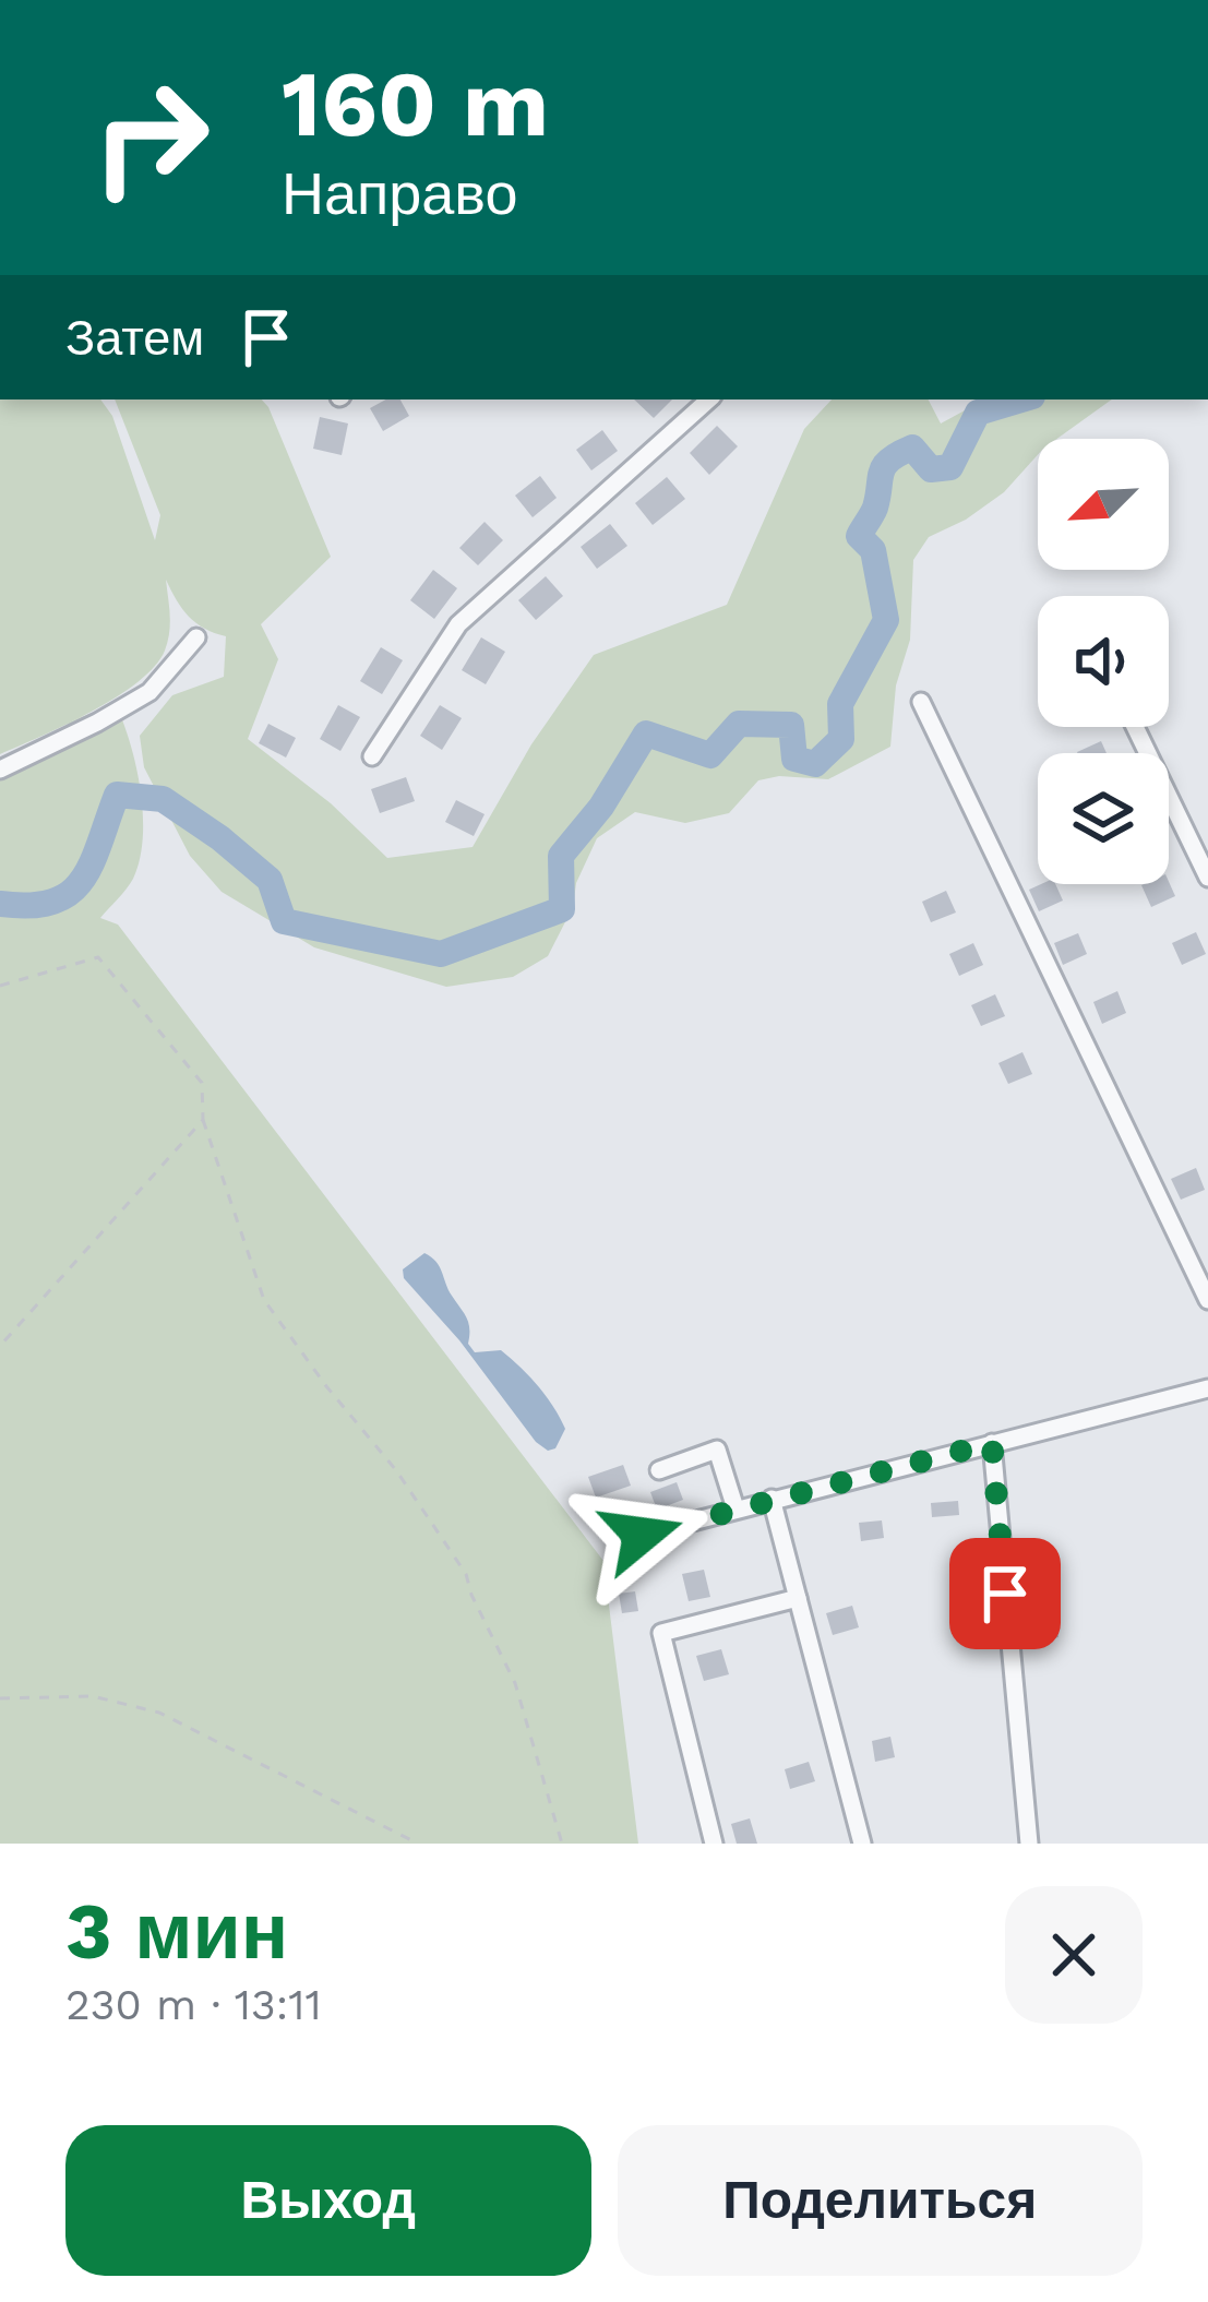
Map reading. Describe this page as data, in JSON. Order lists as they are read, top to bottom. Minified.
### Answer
{"north":"bottom left","page":{"turn":["160 m","Направо"],"then":"Затем","heading":["3 мин","230 m · 13:11"],"buttons":["Выход","Поделиться"]}}
